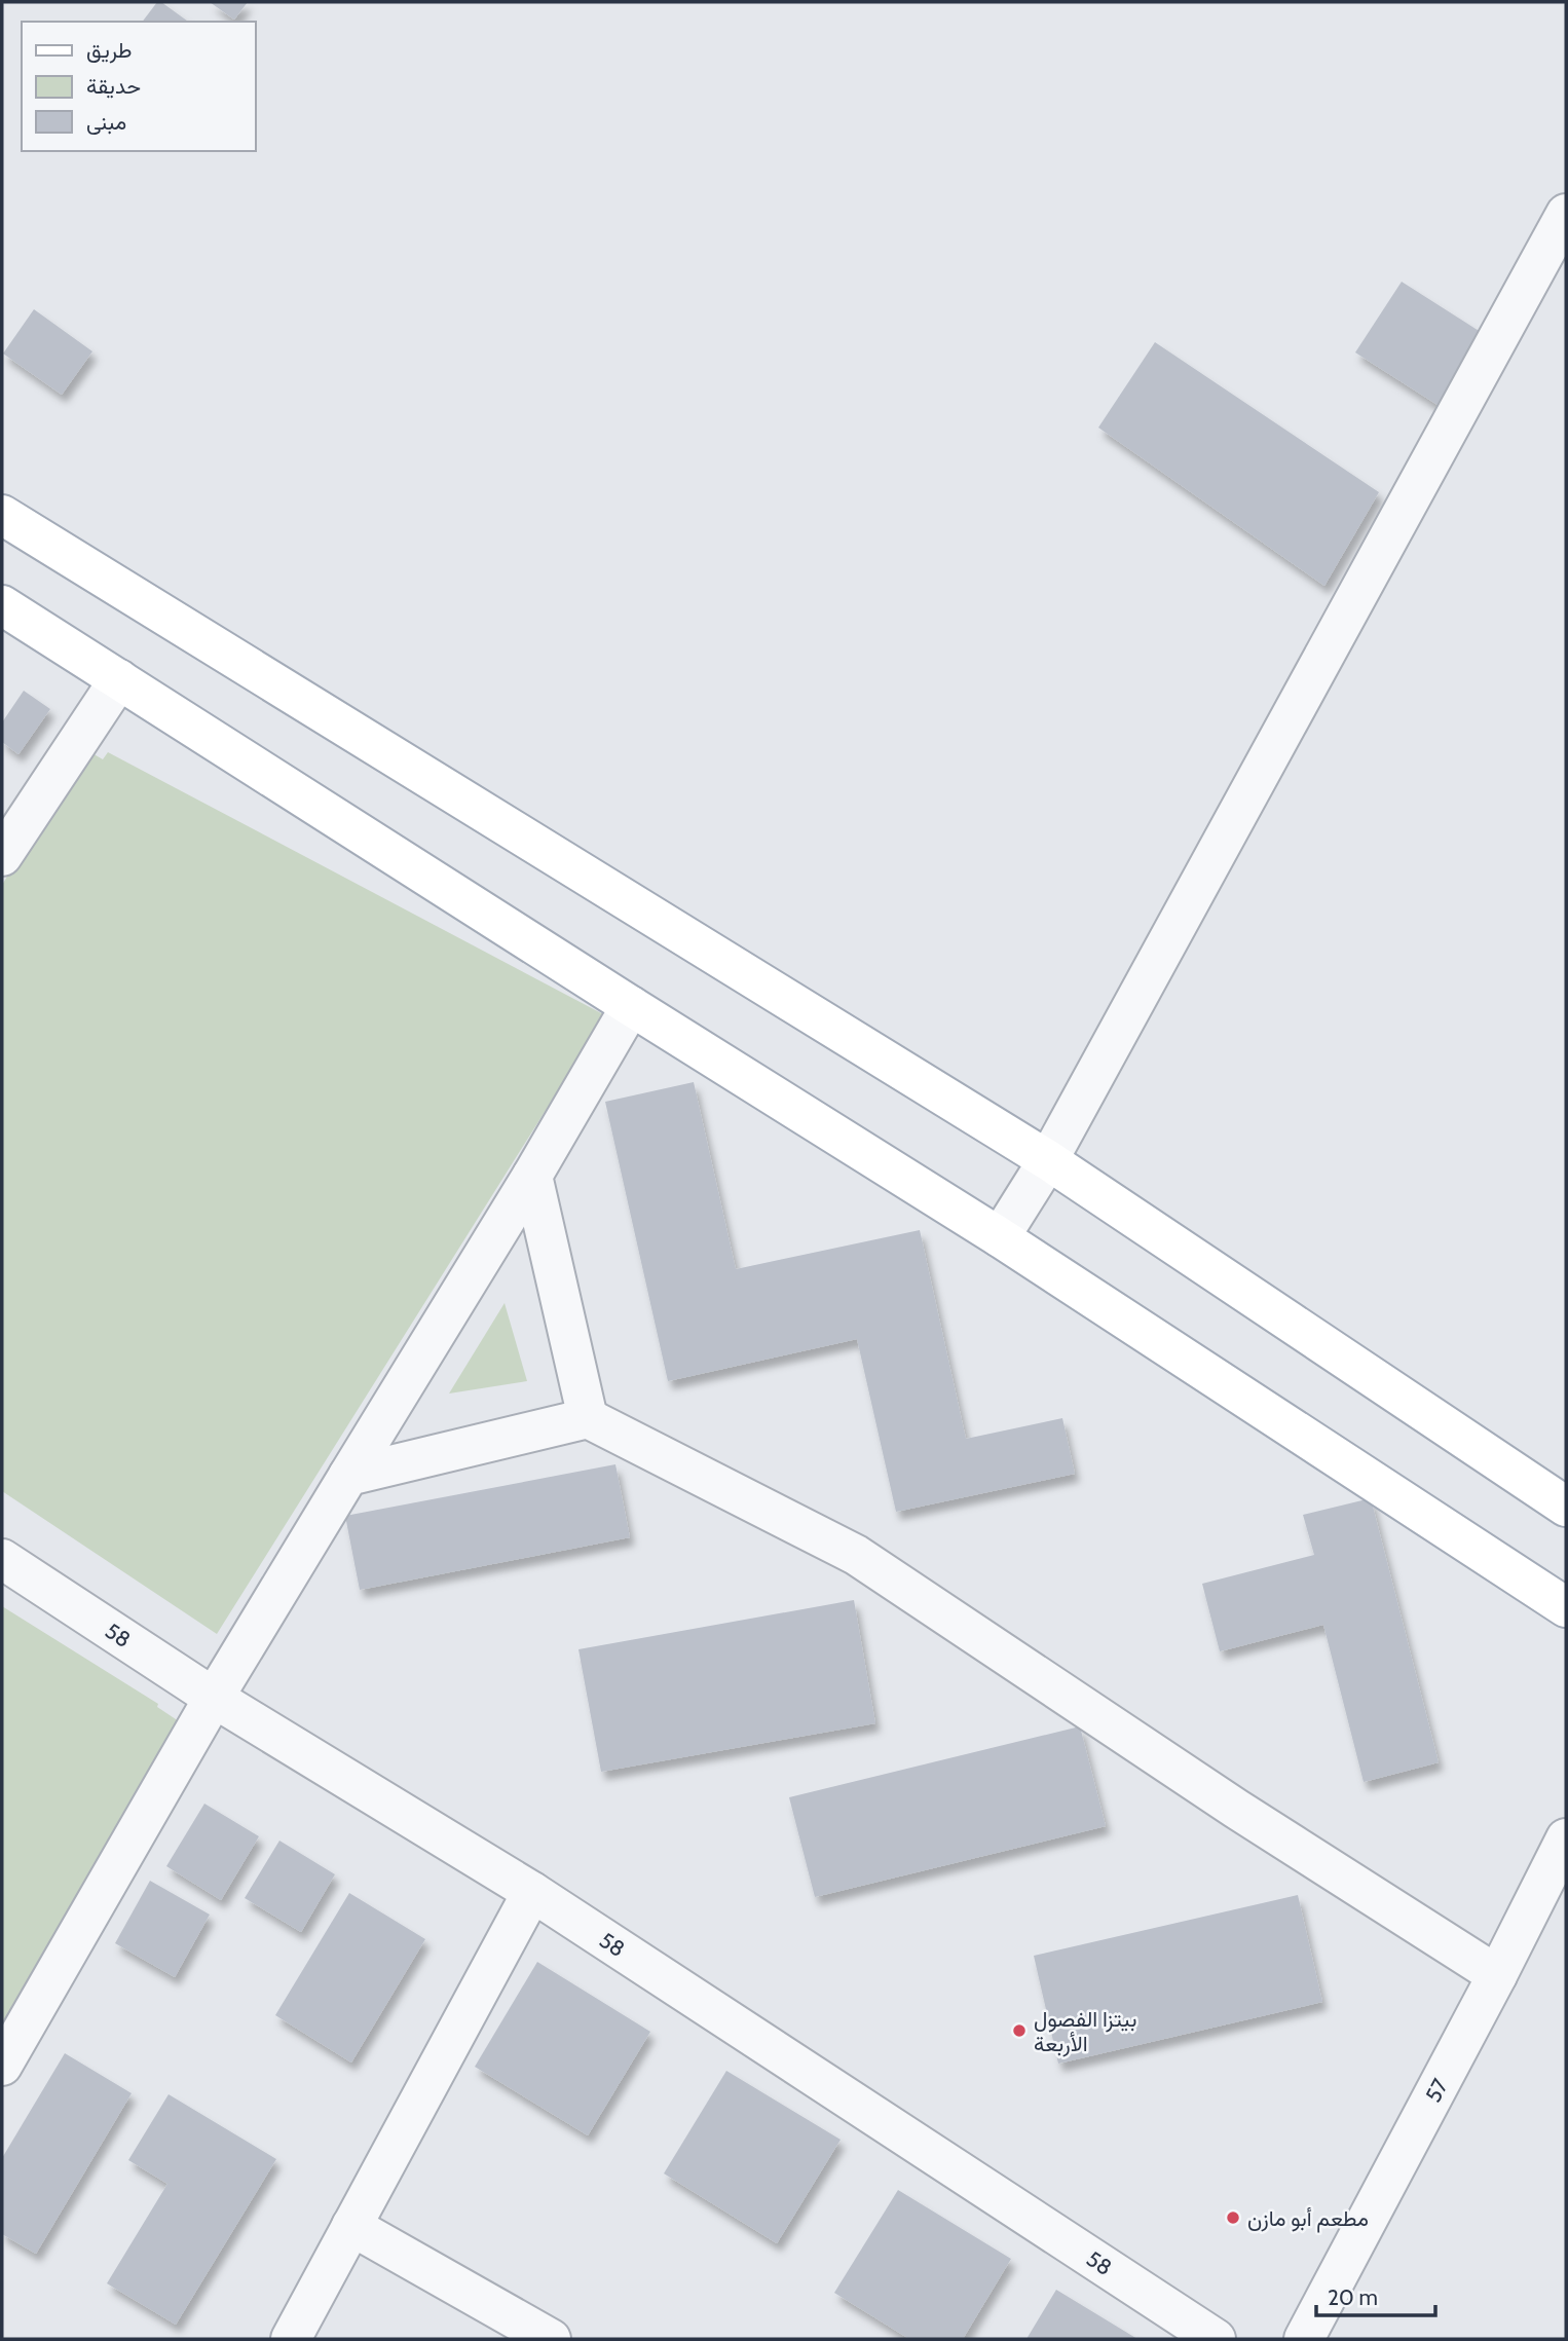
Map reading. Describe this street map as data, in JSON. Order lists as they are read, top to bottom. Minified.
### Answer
{"streets":{"street":["58","57"]},"places":["بيتزا الفصول الأربعة","مطعم أبو مازن"],"legend":["طريق","حديقة","مبنى"],"scale_bar":"20 m"}
